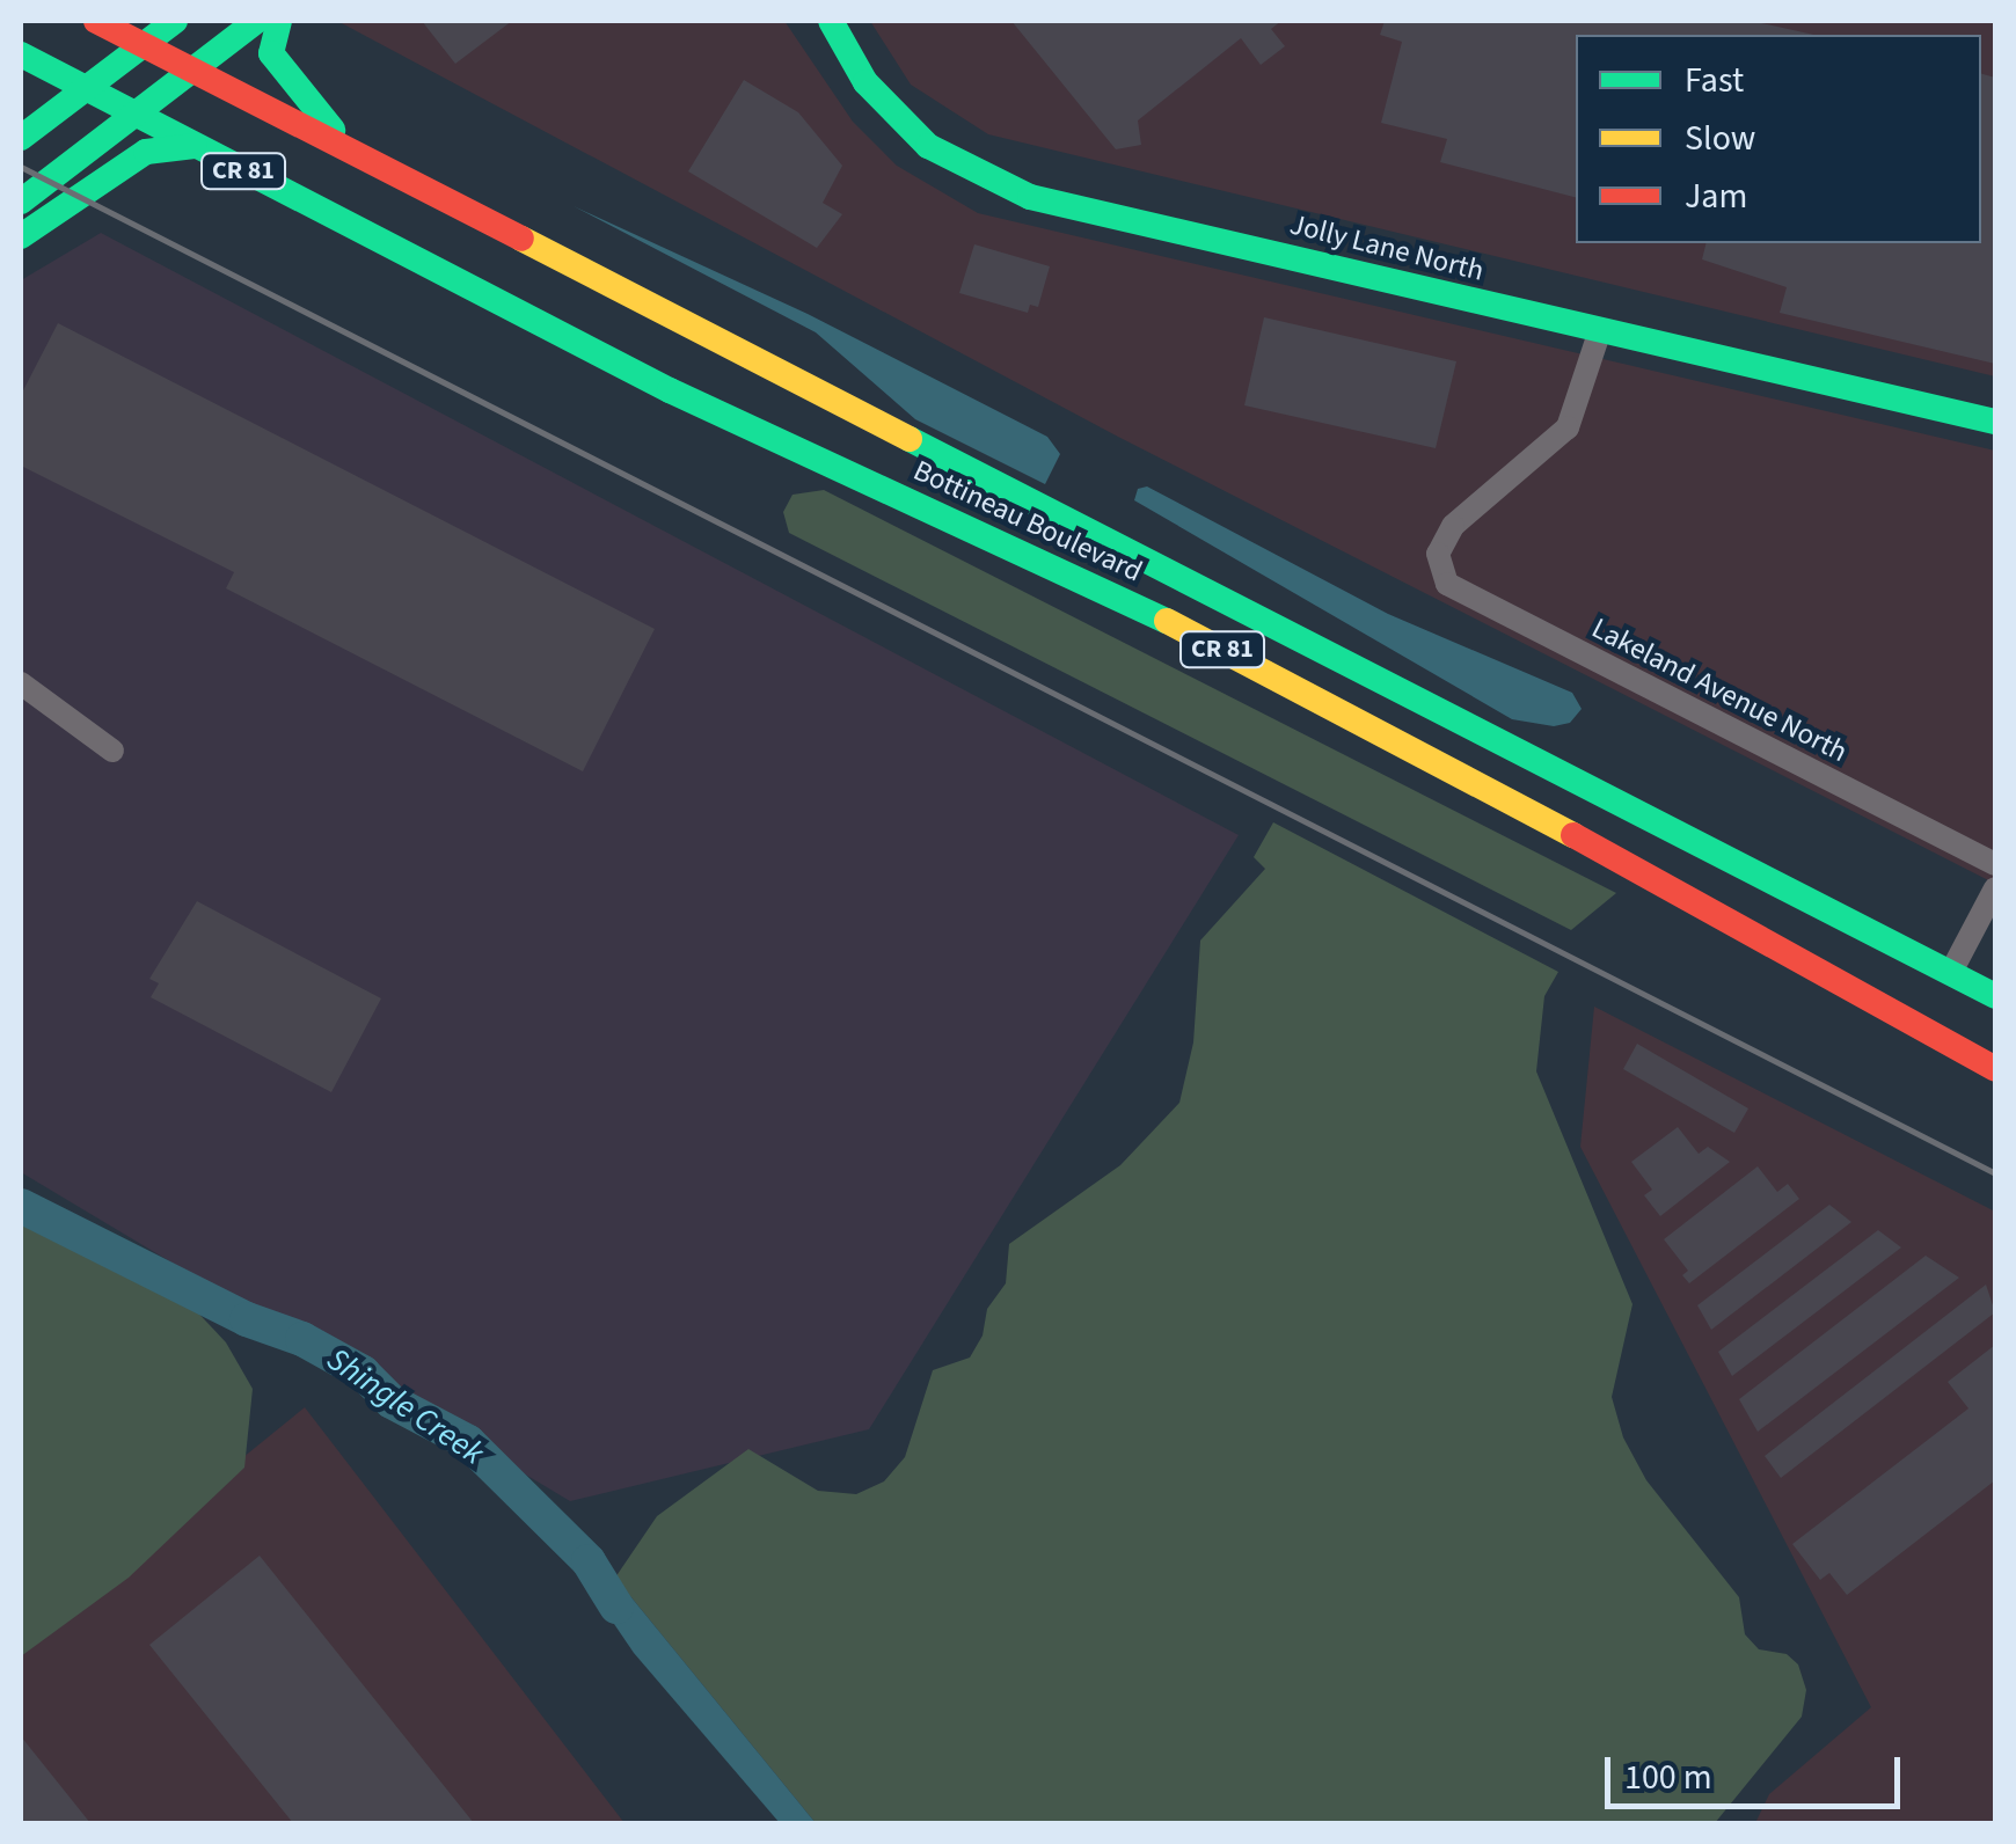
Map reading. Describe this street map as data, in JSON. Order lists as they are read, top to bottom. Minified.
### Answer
{"streets":{"main road":["CR 81","Jolly Lane North","Bottineau Boulevard"],"street":["Lakeland Avenue North"]},"crossings":[["Jolly Lane North","Lakeland Avenue North"]],"water":["Shingle Creek"],"legend":["Fast","Slow","Jam"],"scale_bar":"100 m"}
